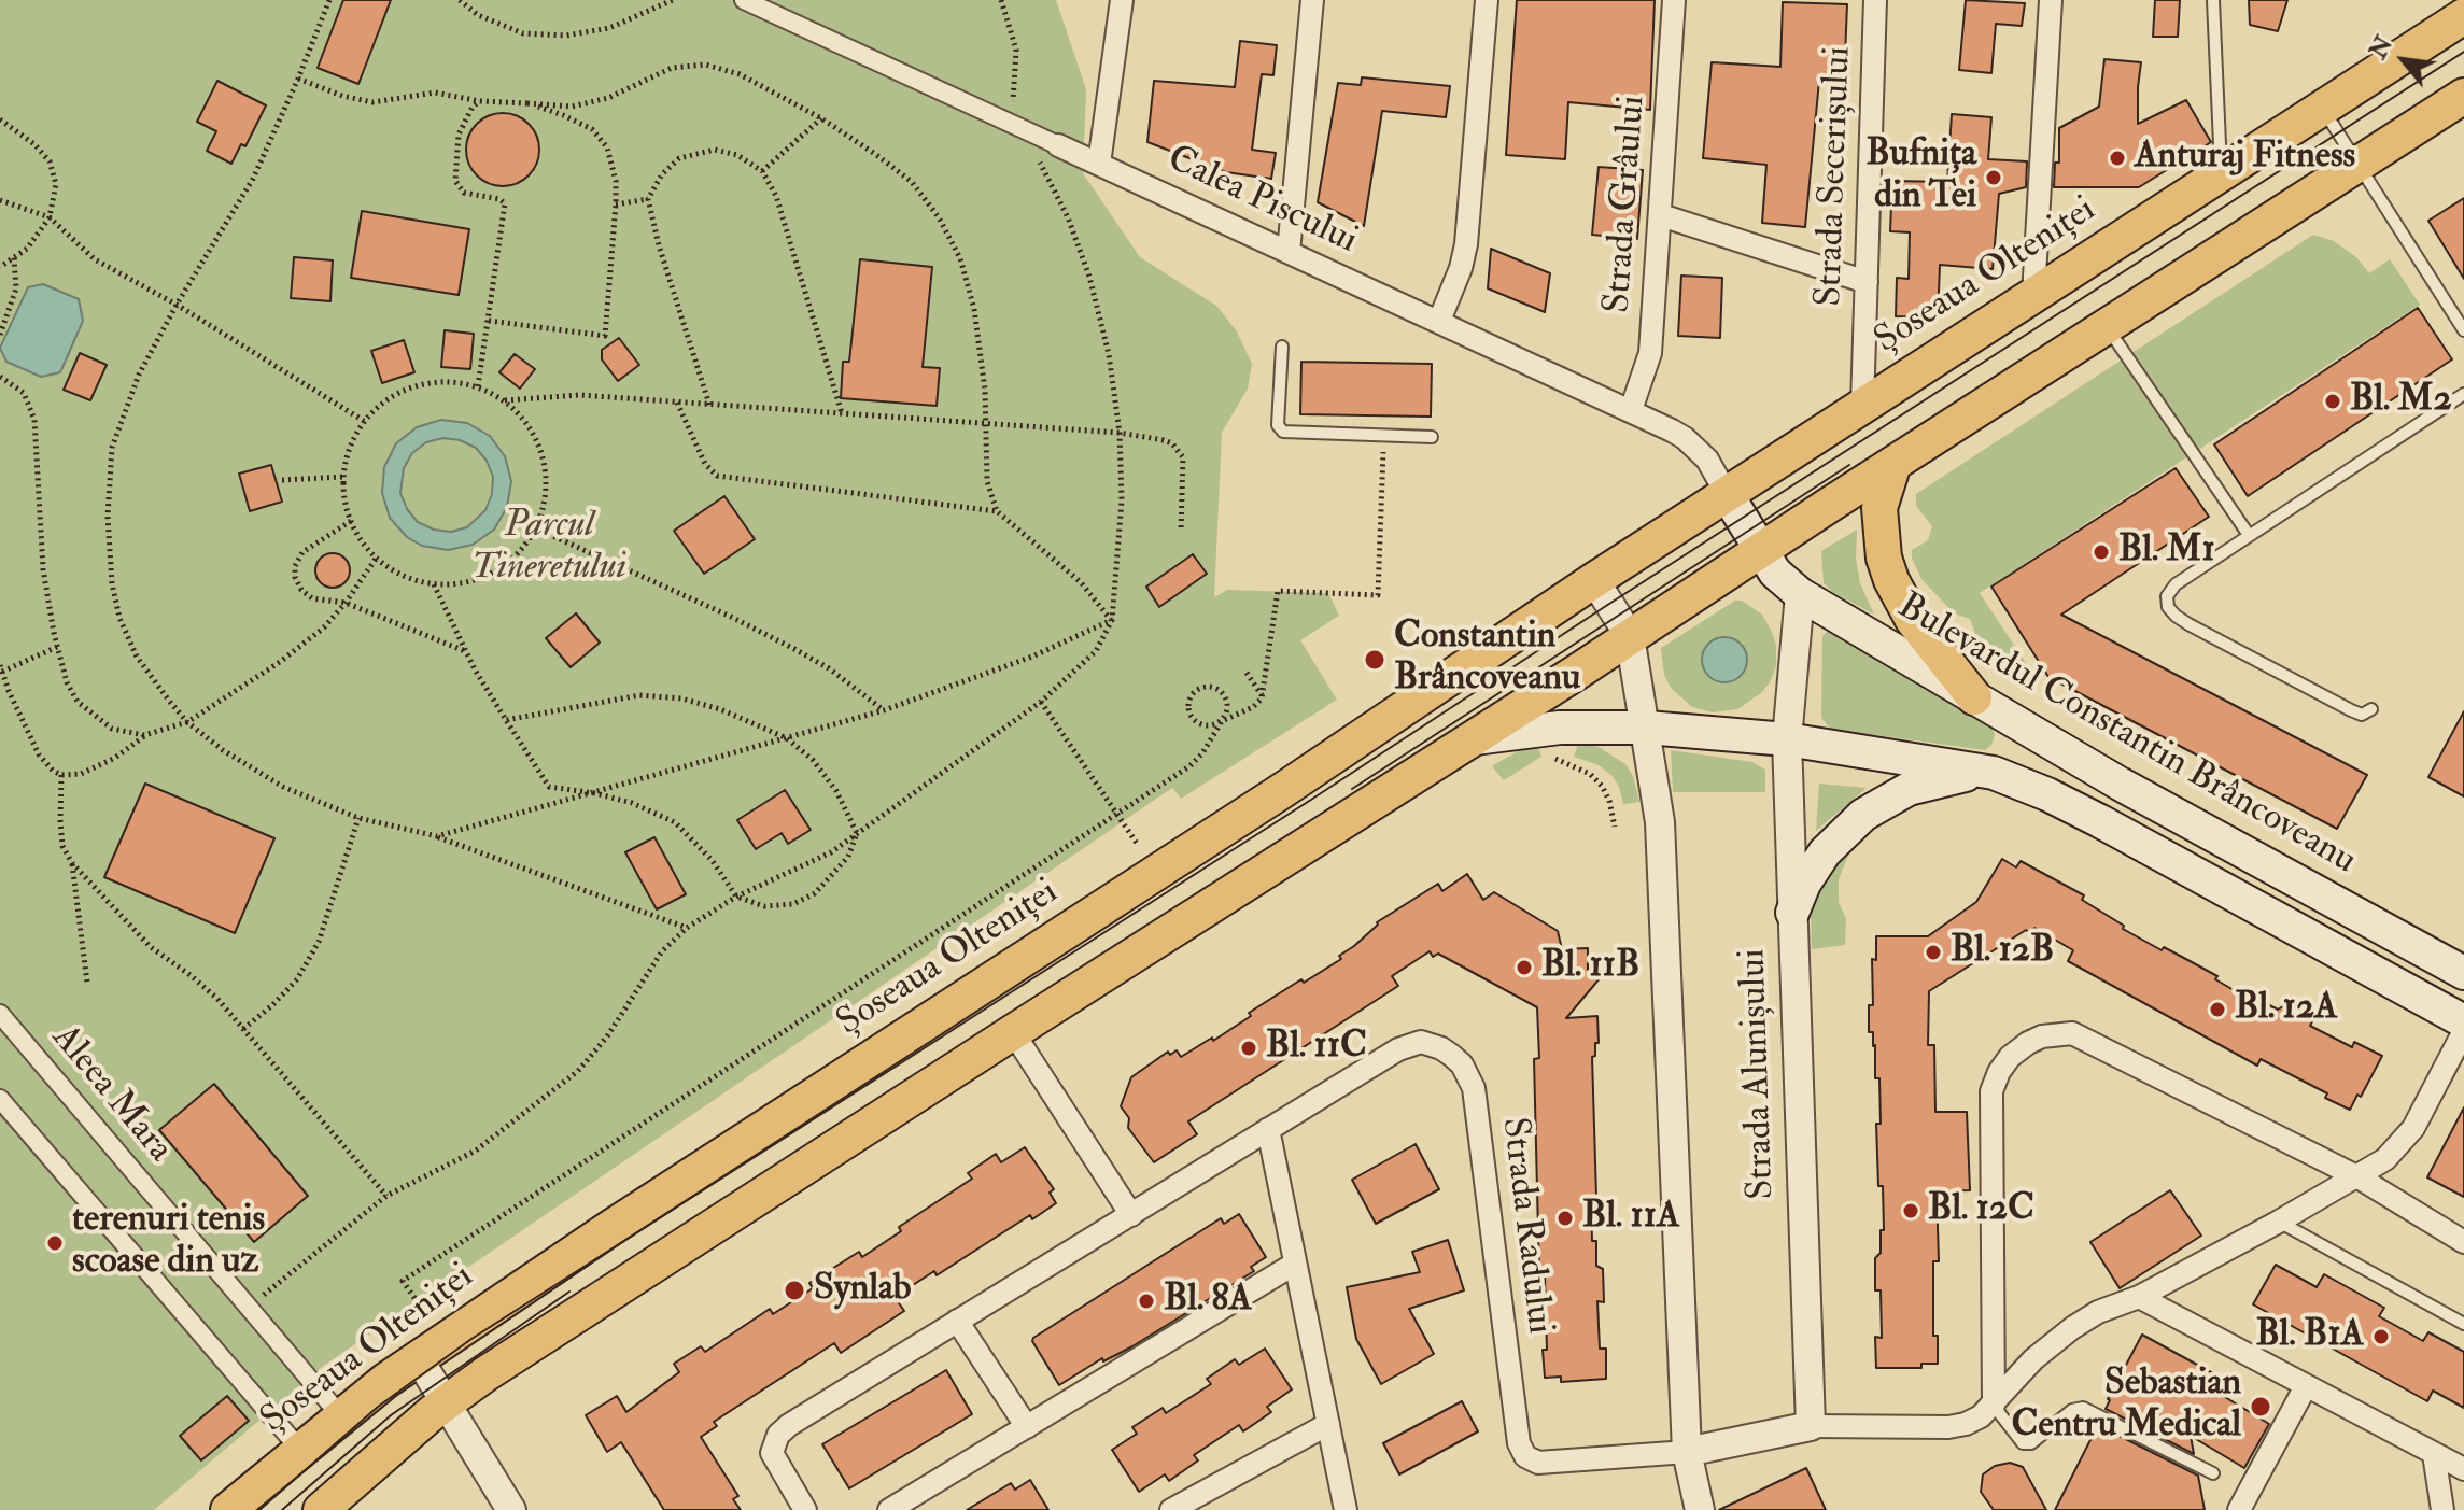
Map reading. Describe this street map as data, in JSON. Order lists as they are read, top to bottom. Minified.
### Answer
{"streets":{"main road":["Șoseaua Olteniței","Bulevardul Constantin Brâncoveanu"],"street":["Strada Secerișului","Calea Piscului","Strada Grâului","Strada Alunișului","Aleea Mara","Strada Radului"]},"crossings":[["Strada Secerișului","Șoseaua Olteniței"],["Calea Piscului","Strada Grâului"],["Calea Piscului","Șoseaua Olteniței"],["Șoseaua Olteniței","Aleea Mara"],["Bulevardul Constantin Brâncoveanu","Strada Alunișului"]],"parks":["Parcul Tineretului"],"places":["Anturaj Fitness","Bufnița din Tei","Bl. M2","Bl. M1","Constantin Brâncoveanu","Bl. 12B","Bl. 11B","Bl. 12A","Bl. 11C","Bl. 12C","Bl. 11A","terenuri tenis scoase din uz","Synlab","Bl. 8A","Bl. B1A","Sebastian Centru Medical"],"north":"top left"}
